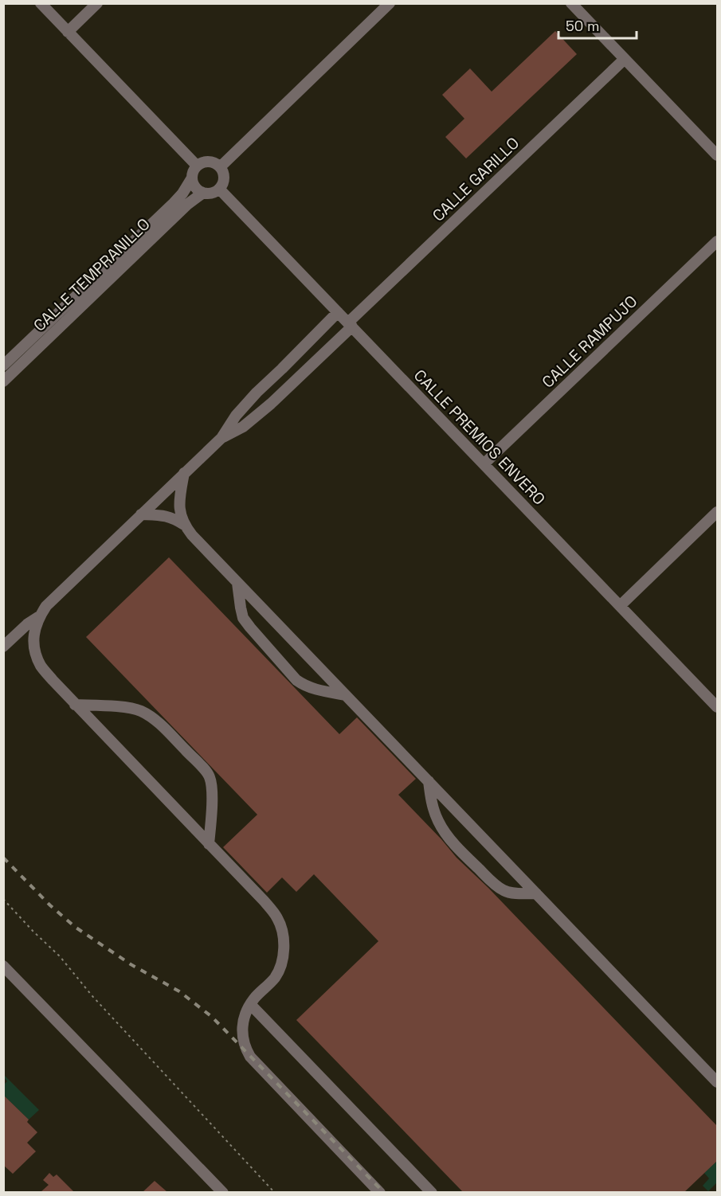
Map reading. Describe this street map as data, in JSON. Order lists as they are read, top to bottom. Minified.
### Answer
{"streets":{"street":["CALLE GARILLO","CALLE TEMPRANILLO","CALLE RAMPUJO","CALLE PREMIOS ENVERO"]},"crossings":[["CALLE GARILLO","CALLE PREMIOS ENVERO"],["CALLE TEMPRANILLO","CALLE PREMIOS ENVERO"],["CALLE RAMPUJO","CALLE PREMIOS ENVERO"]],"scale_bar":"50 m"}
